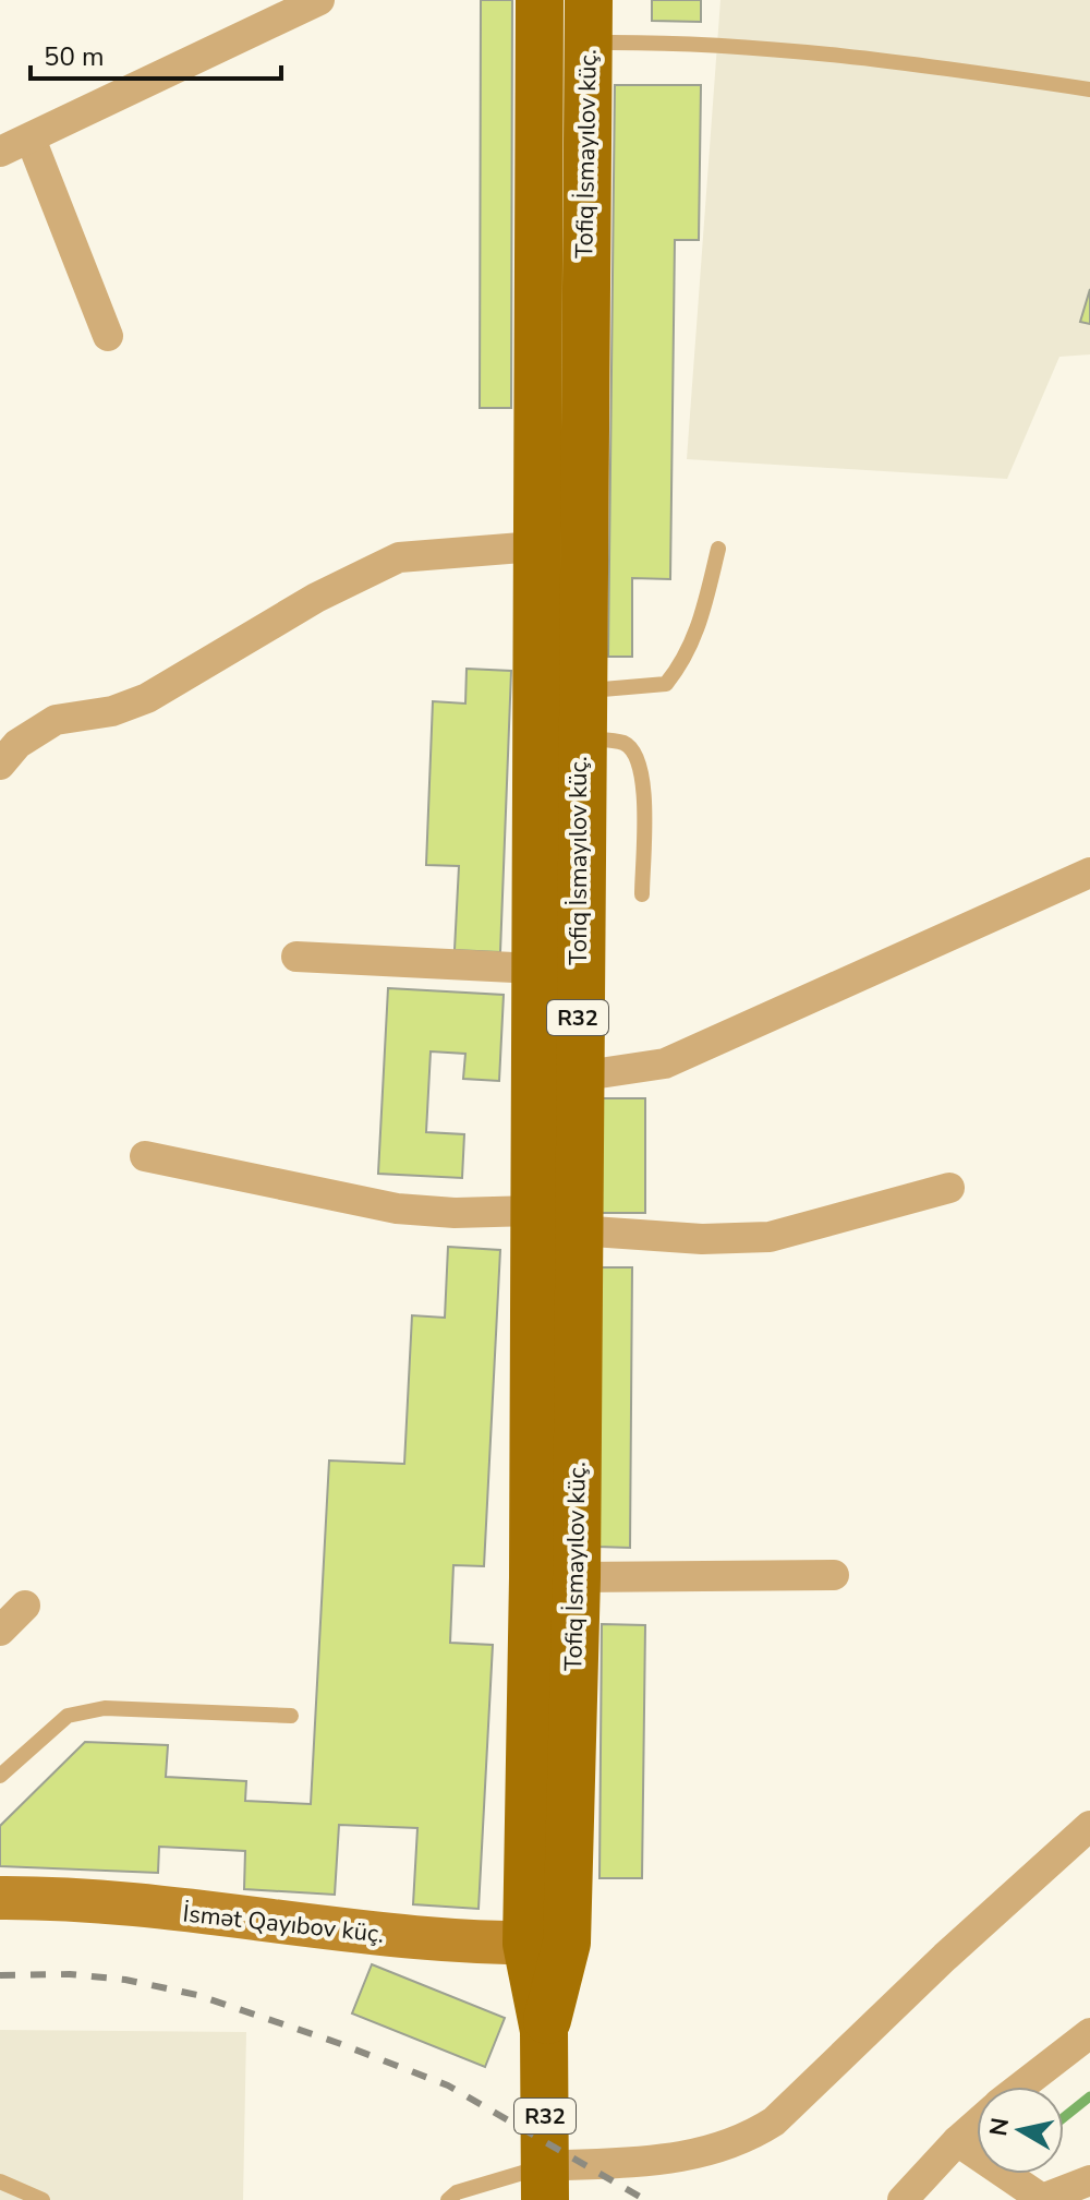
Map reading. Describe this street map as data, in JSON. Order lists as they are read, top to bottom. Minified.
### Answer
{"streets":{"main road":["Tofiq İsmayılov küç.","R32","İsmət Qayıbov küç."]},"crossings":[["Tofiq İsmayılov küç.","R32"],["R32","İsmət Qayıbov küç."]],"scale_bar":"50 m","north":"left"}
